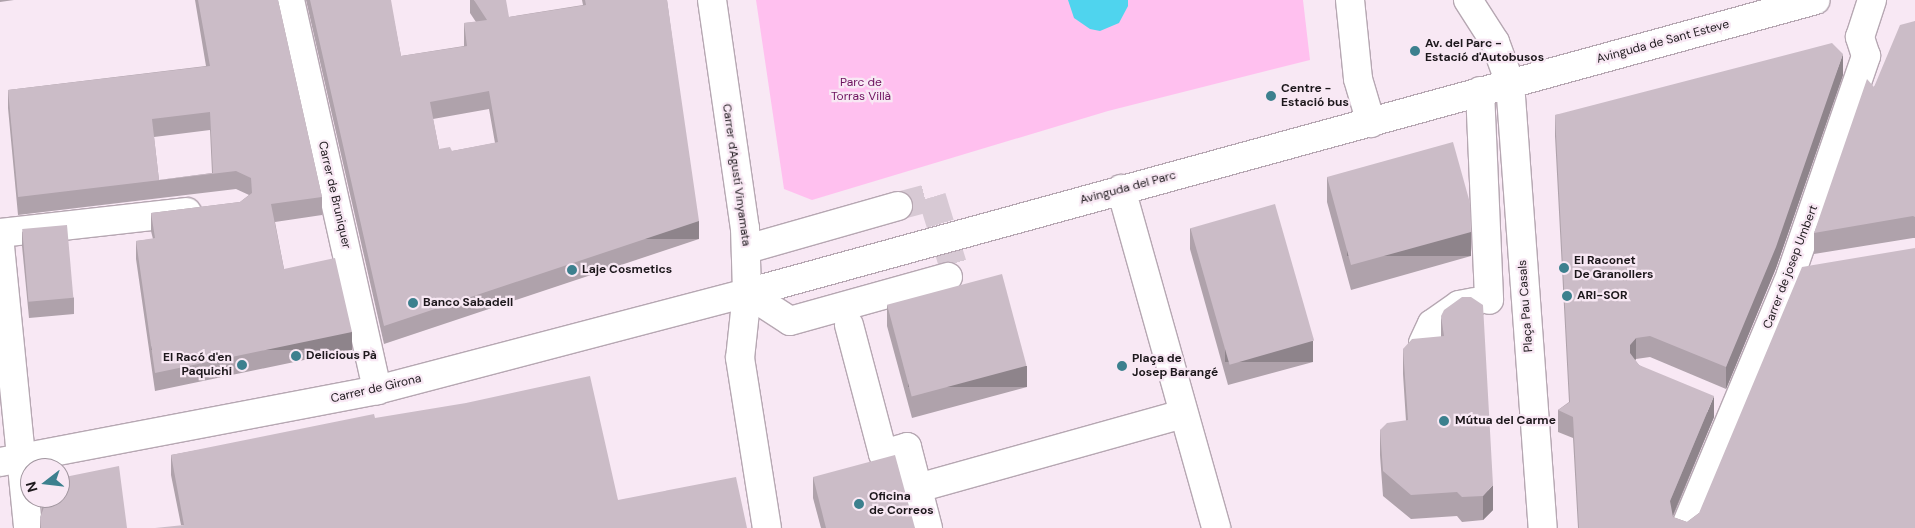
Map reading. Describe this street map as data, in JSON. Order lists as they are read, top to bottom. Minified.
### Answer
{"streets":{"street":["Avinguda de Sant Esteve","Carrer d'Agustí Vinyamata","Avinguda del Parc","Carrer de Bruniquer","Carrer de josep Umbert","Plaça Pau Casals","Carrer de Girona"]},"crossings":[["Avinguda de Sant Esteve","Avinguda del Parc"],["Avinguda de Sant Esteve","Plaça Pau Casals"],["Carrer d'Agustí Vinyamata","Avinguda del Parc"],["Carrer d'Agustí Vinyamata","Carrer de Girona"],["Avinguda del Parc","Plaça Pau Casals"],["Avinguda del Parc","Carrer de Girona"],["Carrer de Bruniquer","Carrer de Girona"]],"parks":["Parc de Torras Villà"],"places":["Av. del Parc - Estació d'Autobusos","Centre - Estació bus","El Raconet De Granollers","Laje Cosmetics","ARI-SOR","Banco Sabadell","Delicious Pà","El Racó d'en Paquichi","Plaça de Josep Barangé","Mútua del Carme","Oficina de Correos"],"north":"left"}
